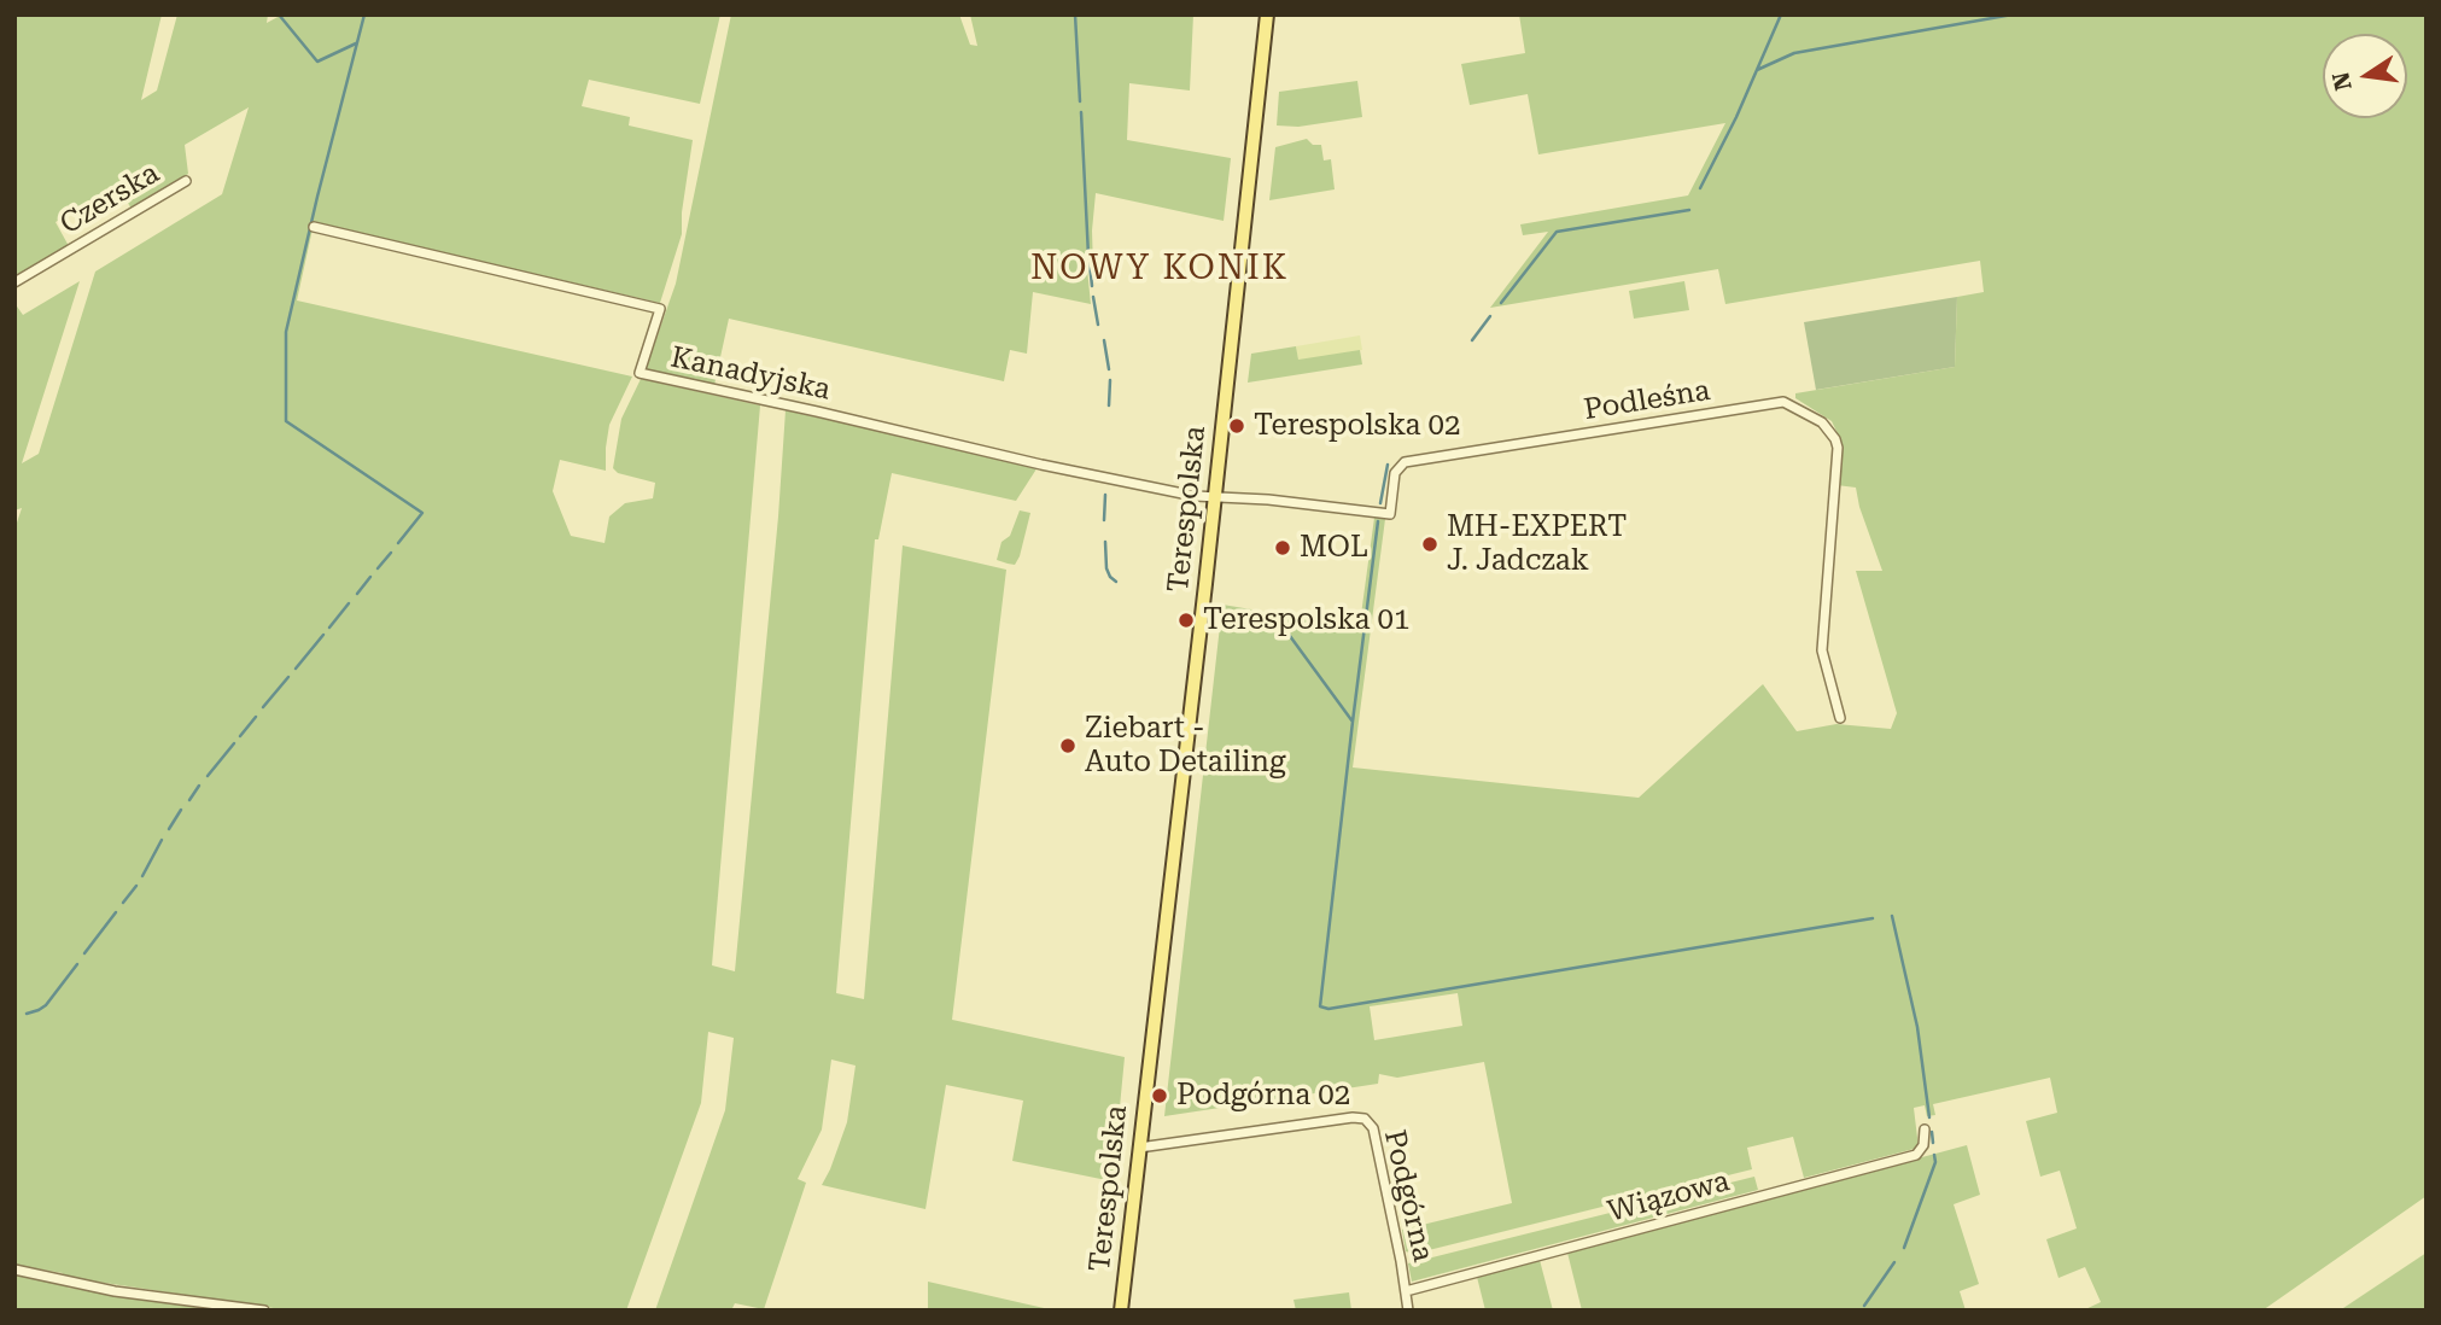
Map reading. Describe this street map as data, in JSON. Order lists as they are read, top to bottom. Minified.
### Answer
{"streets":{"main road":["Terespolska"],"street":["Czerska","Kanadyjska","Podleśna","Podgórna","Wiązowa"]},"crossings":[["Kanadyjska","Podleśna"],["Kanadyjska","Terespolska"],["Podleśna","Terespolska"],["Terespolska","Podgórna"],["Podgórna","Wiązowa"]],"districts":["NOWY KONIK"],"places":["Terespolska 02","MH-EXPERT J. Jadczak","MOL","Terespolska 01","Ziebart - Auto Detailing","Podgórna 02"],"north":"left"}
